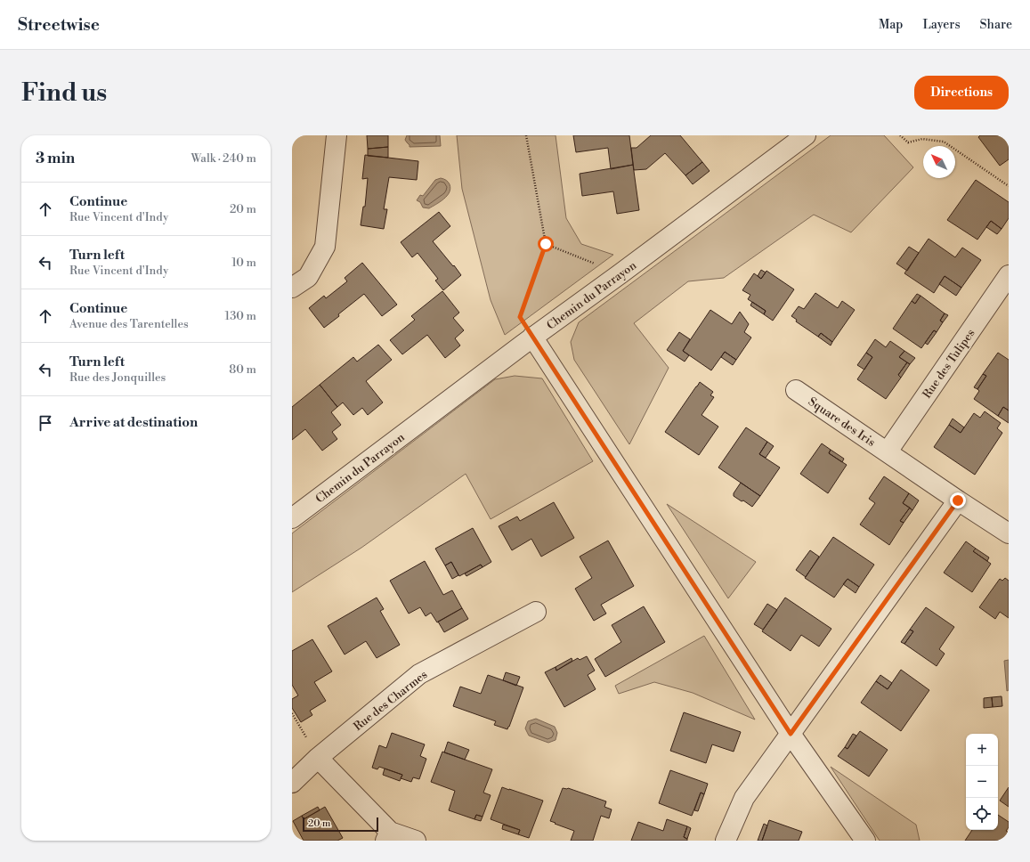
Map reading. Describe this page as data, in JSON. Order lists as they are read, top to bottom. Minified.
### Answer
{"streets":{"street":["Chemin du Parrayon","Rue des Tulipes","Square des Iris","Rue des Charmes"]},"crossings":[["Rue des Tulipes","Square des Iris"]],"scale_bar":"20 m","north":"top left","page":{"header":"Streetwise","nav":["Map","Layers","Share"],"buttons":"Directions","title":"Find us","heading":["3 min","Walk · 240 m"],"list":[["Continue","Rue Vincent d'Indy","20 m"],["Turn left","Rue Vincent d'Indy","10 m"],["Continue","Avenue des Tarentelles","130 m"],["Turn left","Rue des Jonquilles","80 m"],"Arrive at destination"],"map_buttons":["+","−"],"scale":"20 m"}}
